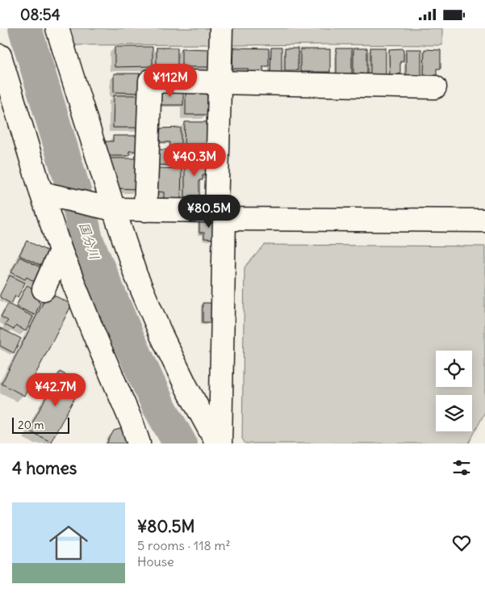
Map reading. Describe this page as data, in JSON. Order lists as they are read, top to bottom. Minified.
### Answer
{"water":["国分川"],"scale_bar":"20 m","page":{"status":"08:54","price":["¥112M","¥40.3M","¥80.5M","¥42.7M"],"scale":"20 m","heading":"4 homes","list":[{"name":"¥80.5M","note":"5 rooms · 118 m² · House"}]}}
